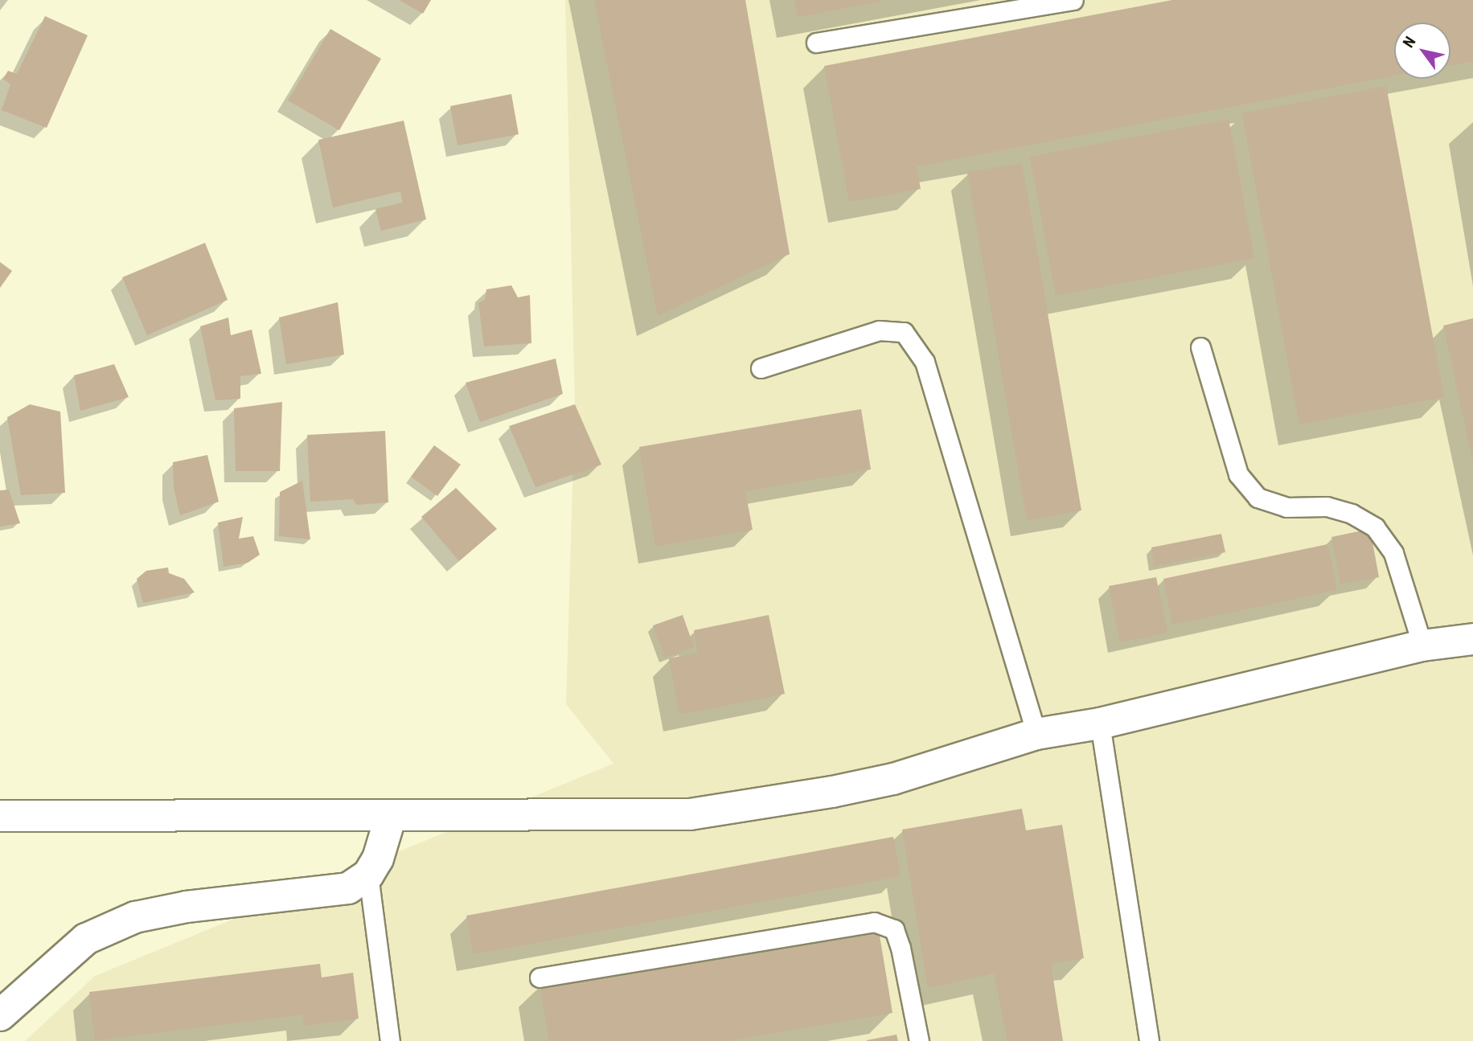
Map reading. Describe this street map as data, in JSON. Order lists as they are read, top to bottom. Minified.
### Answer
{"north":"top left"}
